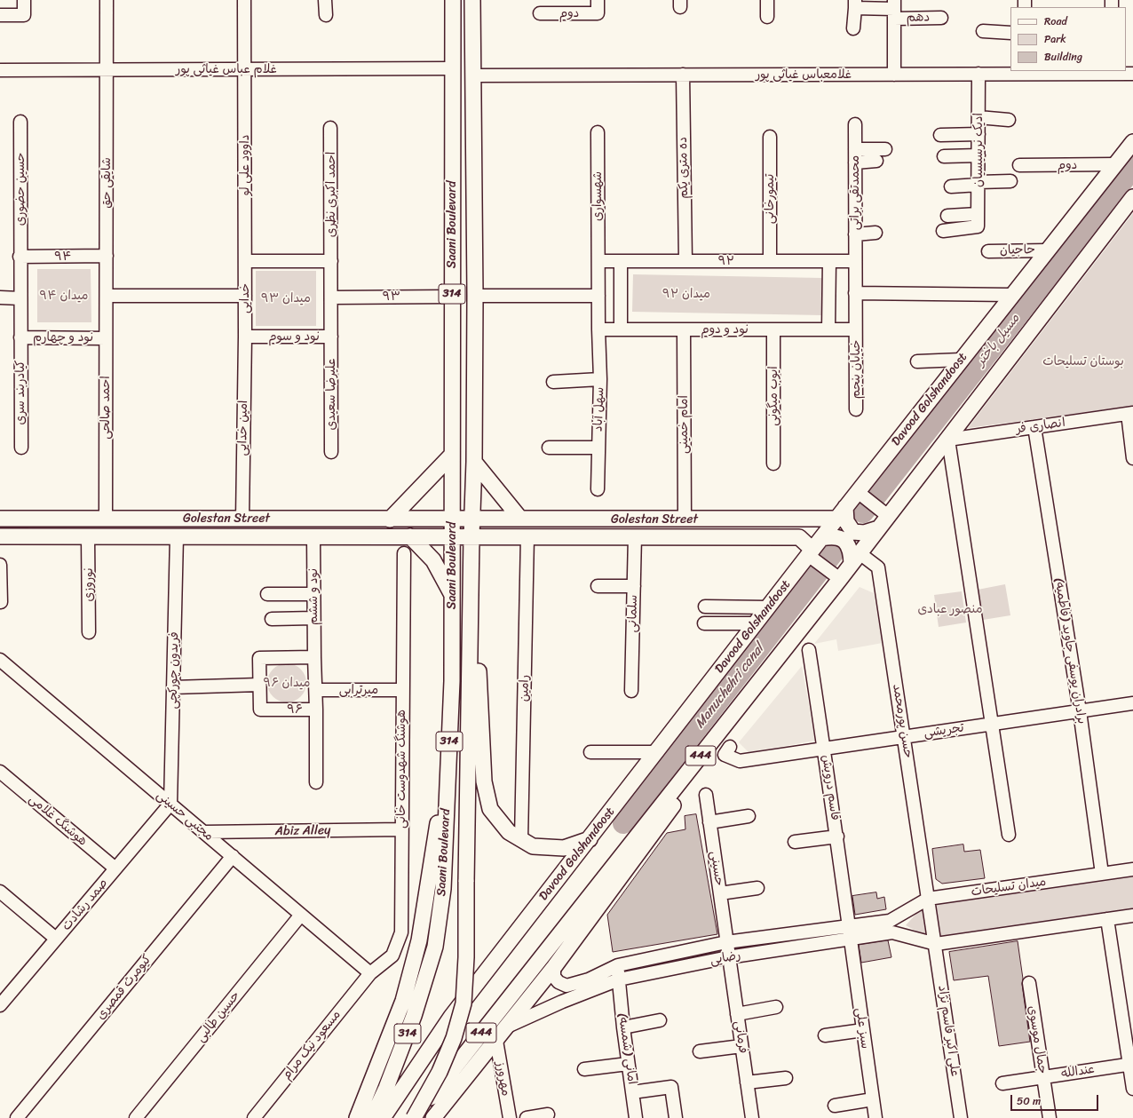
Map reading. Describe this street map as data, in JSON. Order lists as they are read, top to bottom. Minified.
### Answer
{"streets":{"main road":["Saani Boulevard","314","Davood Golshandoost","Golestan Street","444"],"street":["دوم","دهم","غلام عباس غیاثی ‌پور","غلامعباس غیاثی پور","ادیک نرسیسیان","داوود علی لو","ده متری یکم","شایقی حق","حسین حضوری","محمدتقی براتی","احمد اکبری نظری","شهسواری","تیمورخانی","حاجیان","۹۴","۹۲","۹۳","خدایی","نود و دوم","نود و سوم","نود و چهارم","خیابان پنجم","کیادربند سری","علیرضا سعیدی","ایوب میگونی","احمد صالحی","سهل آباد","امام خمینی","انصاری فر","امین خدایی","نوروزی","نود و ششم","سلمانی","برادران یوسفی جاوید (فاطمیه)","فریدون چورکچی","رامین","میرترابی","۹۶","حسن پورمحمد","تجریشی","هوشنگ شهدوست خانی","قاسم درویش","مجتبی حسینی","هوشنگ غلامی","Abiz Alley","حسینی","میدان تسلیحات","صمد رشادت","رضایی","کیومرث قمصری","حسین طالبی","سبز علی","علی اکبر قاسم نژاد","فرمانی","جمال موسوی","مسعود نیک مرام","امانی (شمسه)","عندالله","مهرورز"]},"crossings":[["دوم","Davood Golshandoost"],["غلام عباس غیاثی ‌پور","داوود علی لو"],["غلام عباس غیاثی ‌پور","شایقی حق"],["غلام عباس غیاثی ‌پور","Saani Boulevard"],["غلامعباس غیاثی پور","ادیک نرسیسیان"],["غلامعباس غیاثی پور","ده متری یکم"],["غلامعباس غیاثی پور","Saani Boulevard"],["داوود علی لو","خدایی"],["ده متری یکم","۹۲"],["شایقی حق","۹۴"],["شایقی حق","احمد صالحی"],["حسین حضوری","۹۴"],["حسین حضوری","کیادربند سری"],["محمدتقی براتی","۹۲"],["احمد اکبری نظری","نود و سوم"],["شهسواری","۹۲"],["شهسواری","سهل آباد"],["تیمورخانی","۹۲"],["Saani Boulevard","۹۳"],["Saani Boulevard","Golestan Street"],["Saani Boulevard","444"],["حاجیان","Davood Golshandoost"],["۹۳","نود و سوم"],["خدایی","نود و سوم"],["خدایی","امین خدایی"],["نود و دوم","خیابان پنجم"],["نود و دوم","ایوب میگونی"],["نود و دوم","سهل آباد"],["نود و دوم","امام خمینی"],["نود و سوم","علیرضا سعیدی"],["نود و سوم","امین خدایی"],["نود و چهارم","کیادربند سری"],["نود و چهارم","احمد صالحی"],["Davood Golshandoost","Golestan Street"],["احمد صالحی","Golestan Street"],["امام خمینی","Golestan Street"],["انصاری فر","برادران یوسفی جاوید (فاطمیه)"],["انصاری فر","444"],["امین خدایی","Golestan Street"],["Golestan Street","نوروزی"],["Golestan Street","نود و ششم"],["Golestan Street","سلمانی"],["Golestan Street","فریدون چورکچی"],["Golestan Street","رامین"],["نود و ششم","۹۶"],["برادران یوسفی جاوید (فاطمیه)","تجریشی"],["برادران یوسفی جاوید (فاطمیه)","میدان تسلیحات"],["فریدون چورکچی","مجتبی حسینی"],["فریدون چورکچی","صمد رشادت"],["میرترابی","۹۶"],["میرترابی","هوشنگ شهدوست خانی"],["حسن پورمحمد","تجریشی"],["حسن پورمحمد","444"],["حسن پورمحمد","میدان تسلیحات"],["حسن پورمحمد","علی اکبر قاسم نژاد"],["تجریشی","قاسم درویش"],["هوشنگ شهدوست خانی","مجتبی حسینی"],["هوشنگ شهدوست خانی","Abiz Alley"],["هوشنگ شهدوست خانی","مسعود نیک مرام"],["قاسم درویش","رضایی"],["قاسم درویش","سبز علی"],["مجتبی حسینی","Abiz Alley"],["مجتبی حسینی","صمد رشادت"],["مجتبی حسینی","کیومرث قمصری"],["مجتبی حسینی","حسین طالبی"],["مجتبی حسینی","مسعود نیک مرام"],["هوشنگ غلامی","صمد رشادت"],["حسینی","رضایی"],["حسینی","فرمانی"],["میدان تسلیحات","رضایی"],["رضایی","سبز علی"],["رضایی","فرمانی"],["رضایی","امانی (شمسه)"],["جمال موسوی","عندالله"]],"water":["مسیل باختر","Manuchehri canal"],"parks":["میدان ۹۲","میدان ۹۴","میدان ۹۳","بوستان تسلیحات","منصور عبادی","میدان ۹۶"],"legend":["Road","Park","Building"],"scale_bar":"50 m"}
